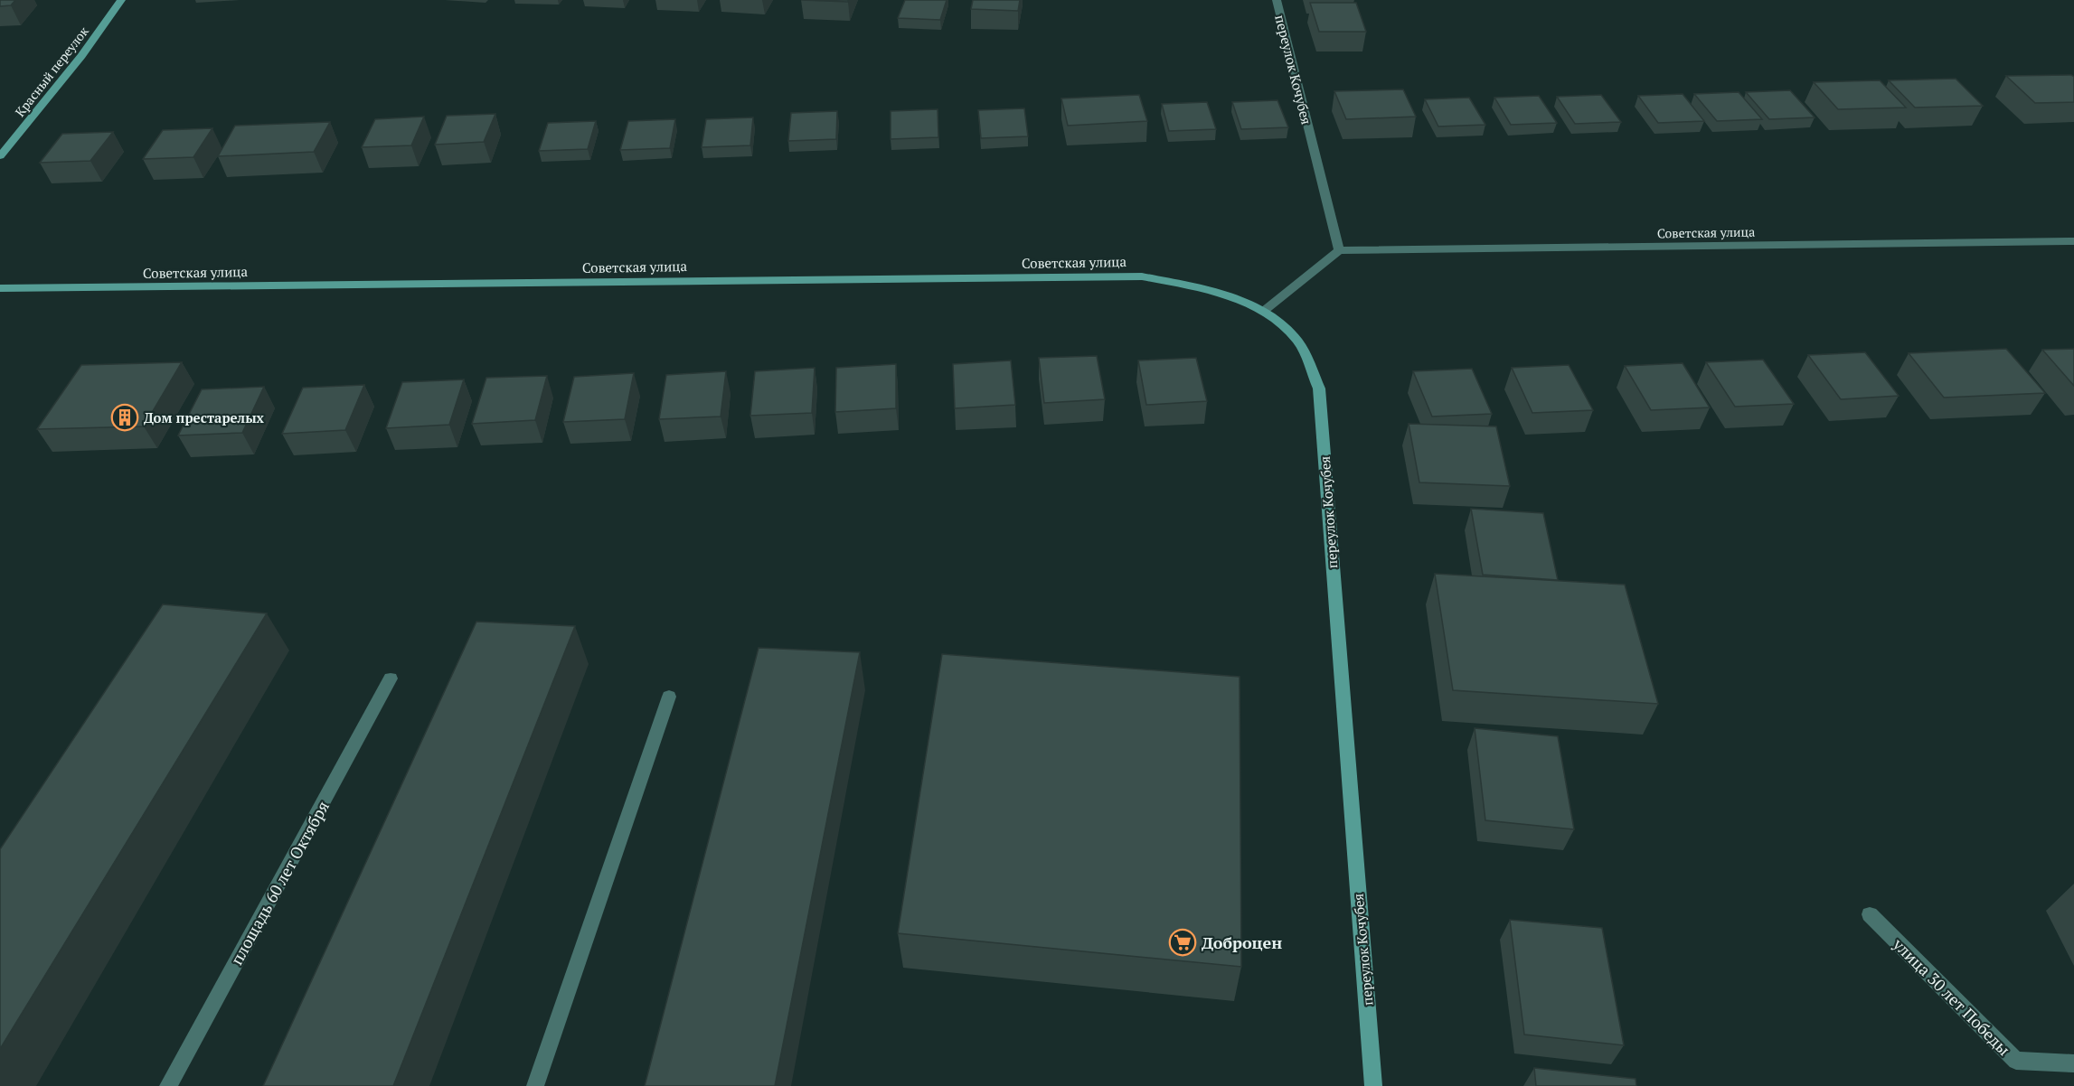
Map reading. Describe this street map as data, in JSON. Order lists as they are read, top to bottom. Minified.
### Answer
{"streets":{"main road":["переулок Кочубея","Красный переулок","Советская улица"],"street":["площадь 60 лет Октября","улица 30 лет Победы"]},"crossings":[["переулок Кочубея","Советская улица"]],"places":{"building":["Дом престарелых"],"supermarket":["Доброцен"]}}
